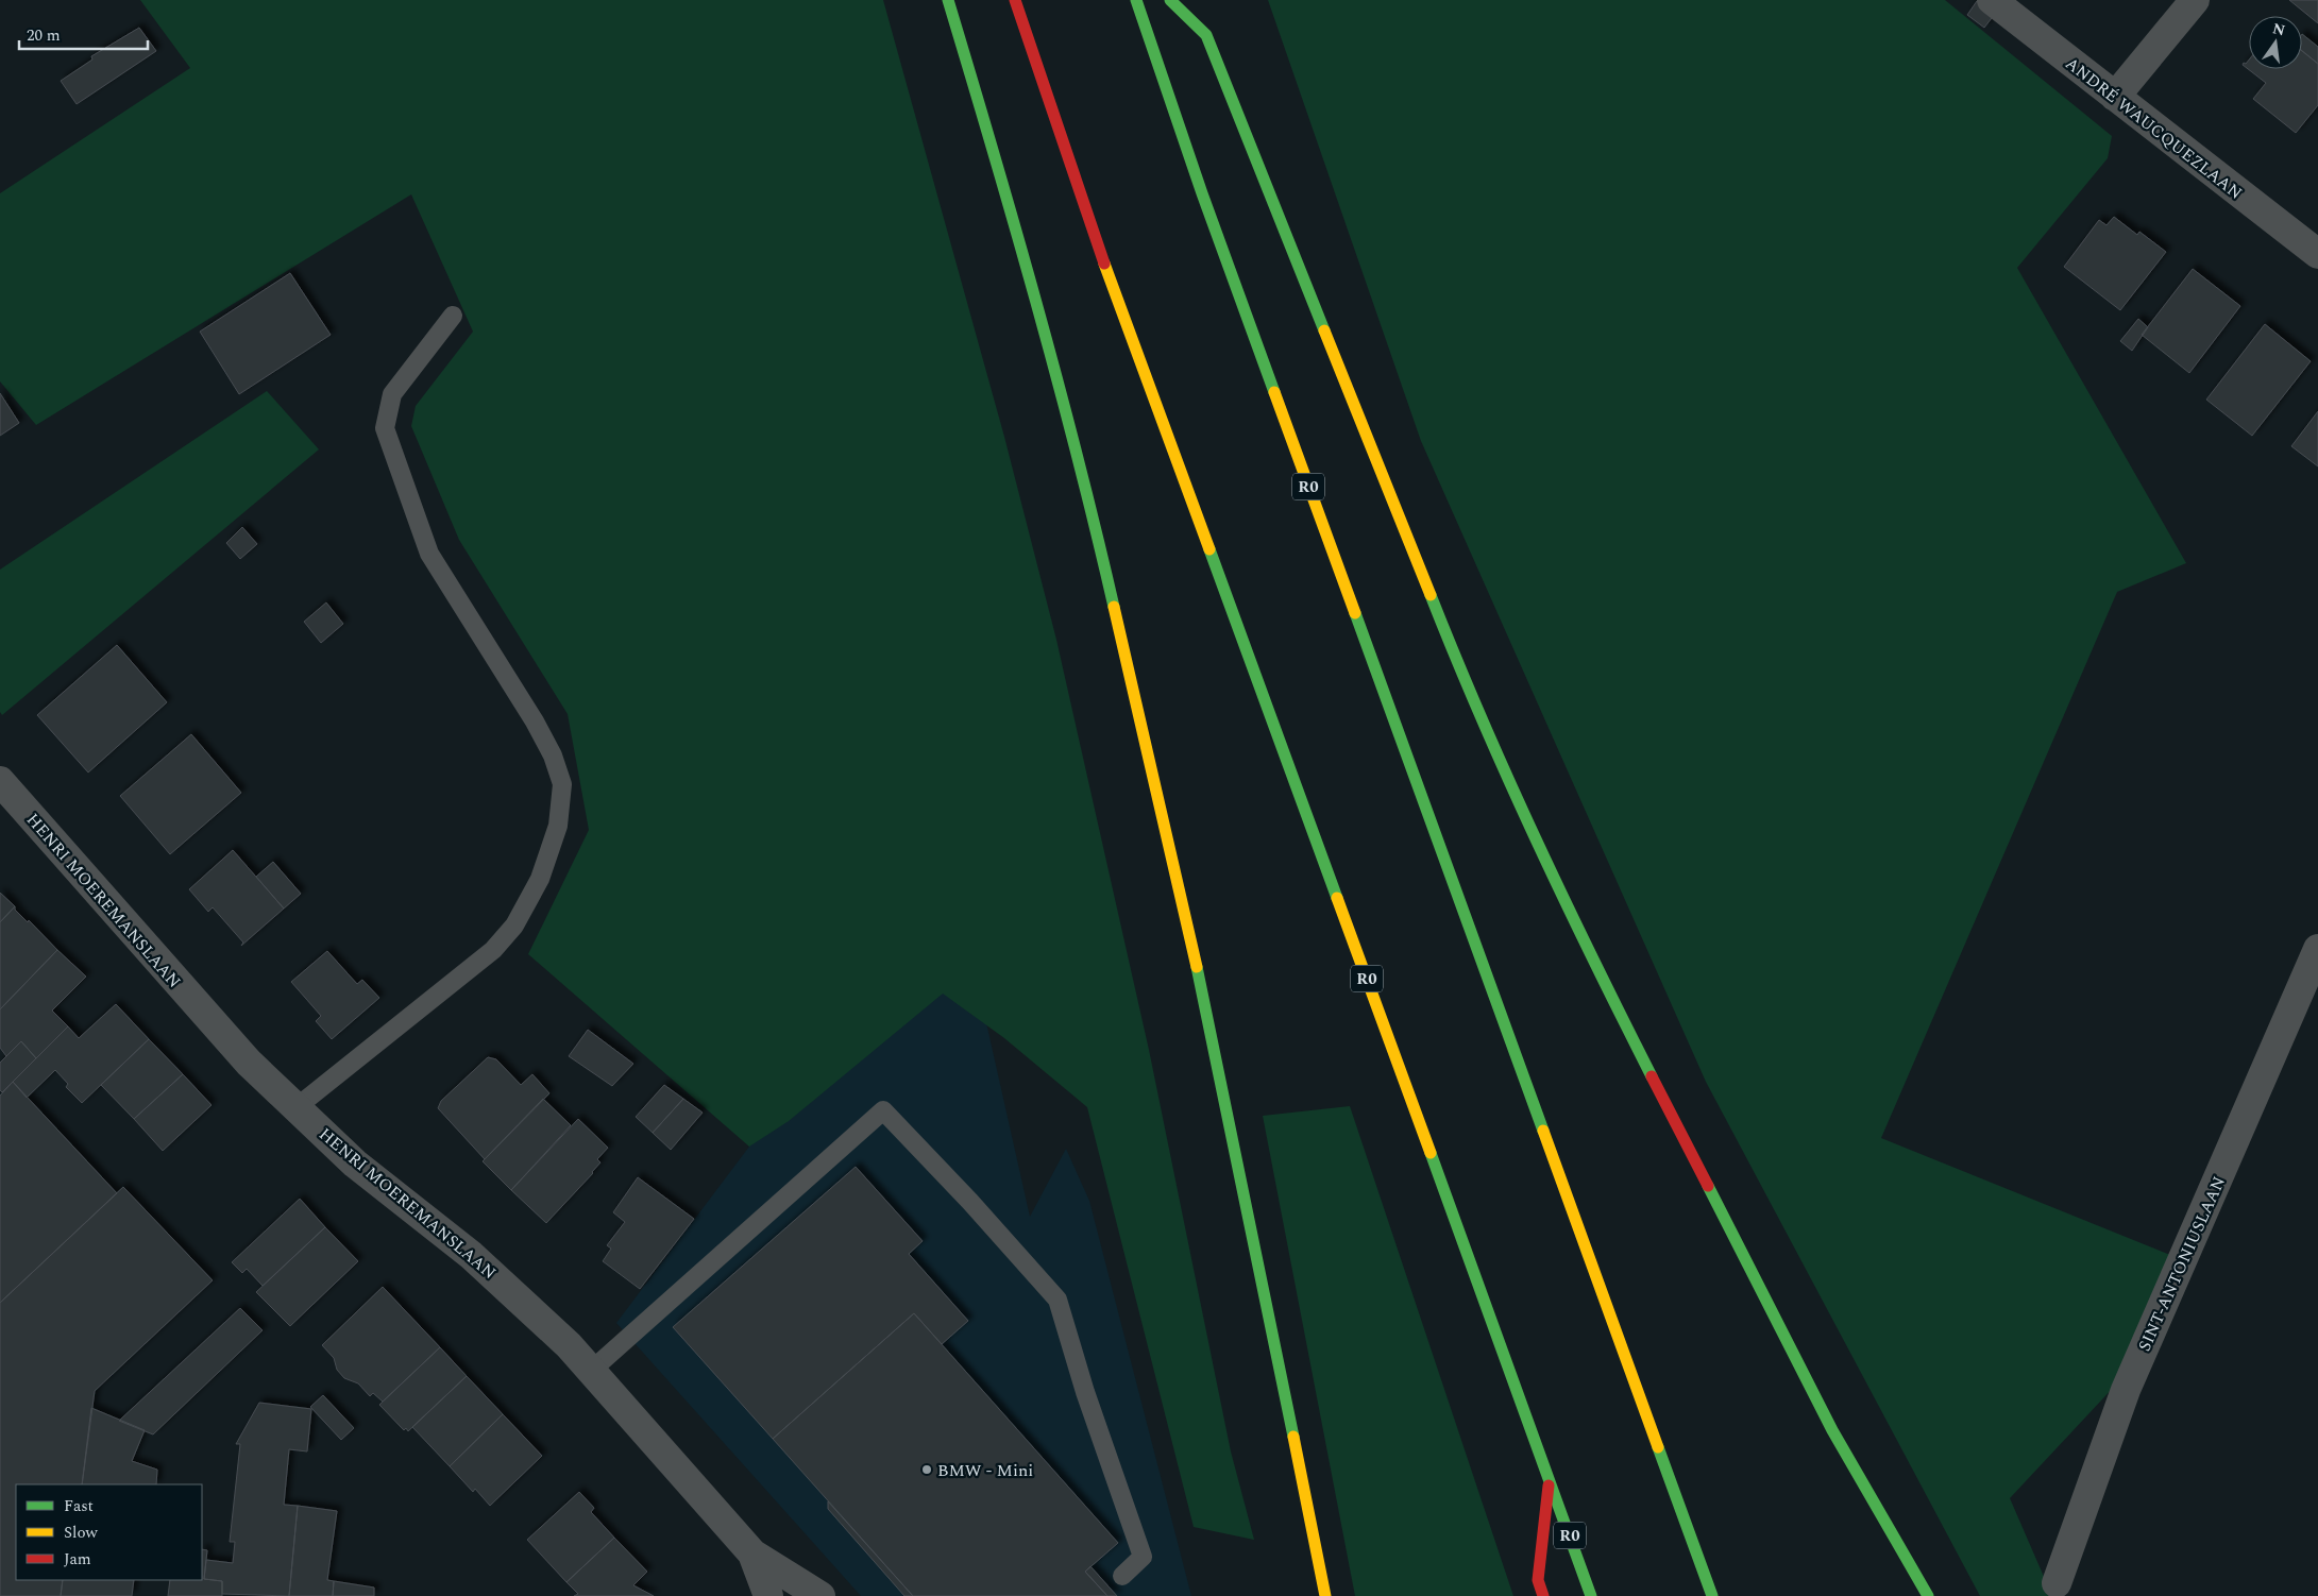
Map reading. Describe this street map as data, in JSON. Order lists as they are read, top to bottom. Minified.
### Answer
{"streets":{"highway":["R0"],"street":["ANDRÉ WAUCQUEZLAAN","HENRI MOEREMANSLAAN","SINT-ANTONIUSLAAN"]},"places":["BMW - Mini"],"legend":["Fast","Slow","Jam"],"scale_bar":"20 m","north":"top"}
